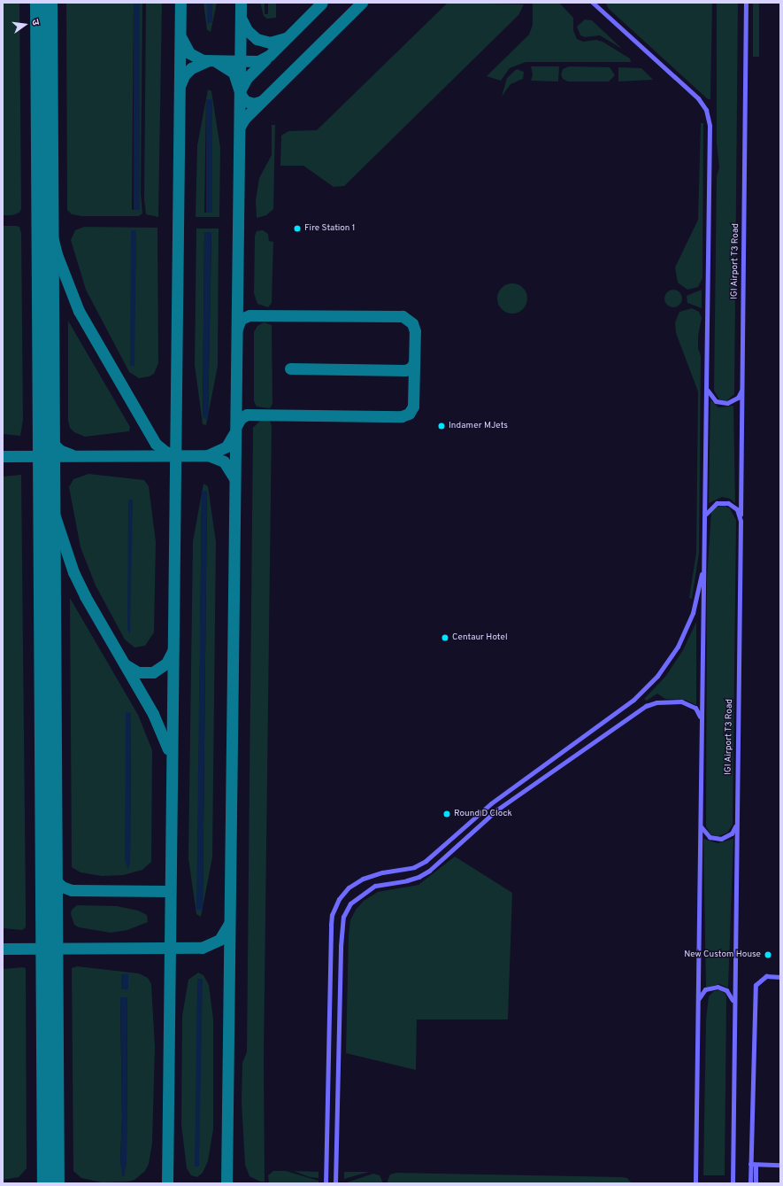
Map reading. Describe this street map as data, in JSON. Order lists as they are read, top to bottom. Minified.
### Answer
{"streets":{"main road":["IGI Airport T3 Road"]},"places":["Fire Station 1","Indamer MJets","Centaur Hotel","Round D Clock","New Custom House"],"north":"right"}
